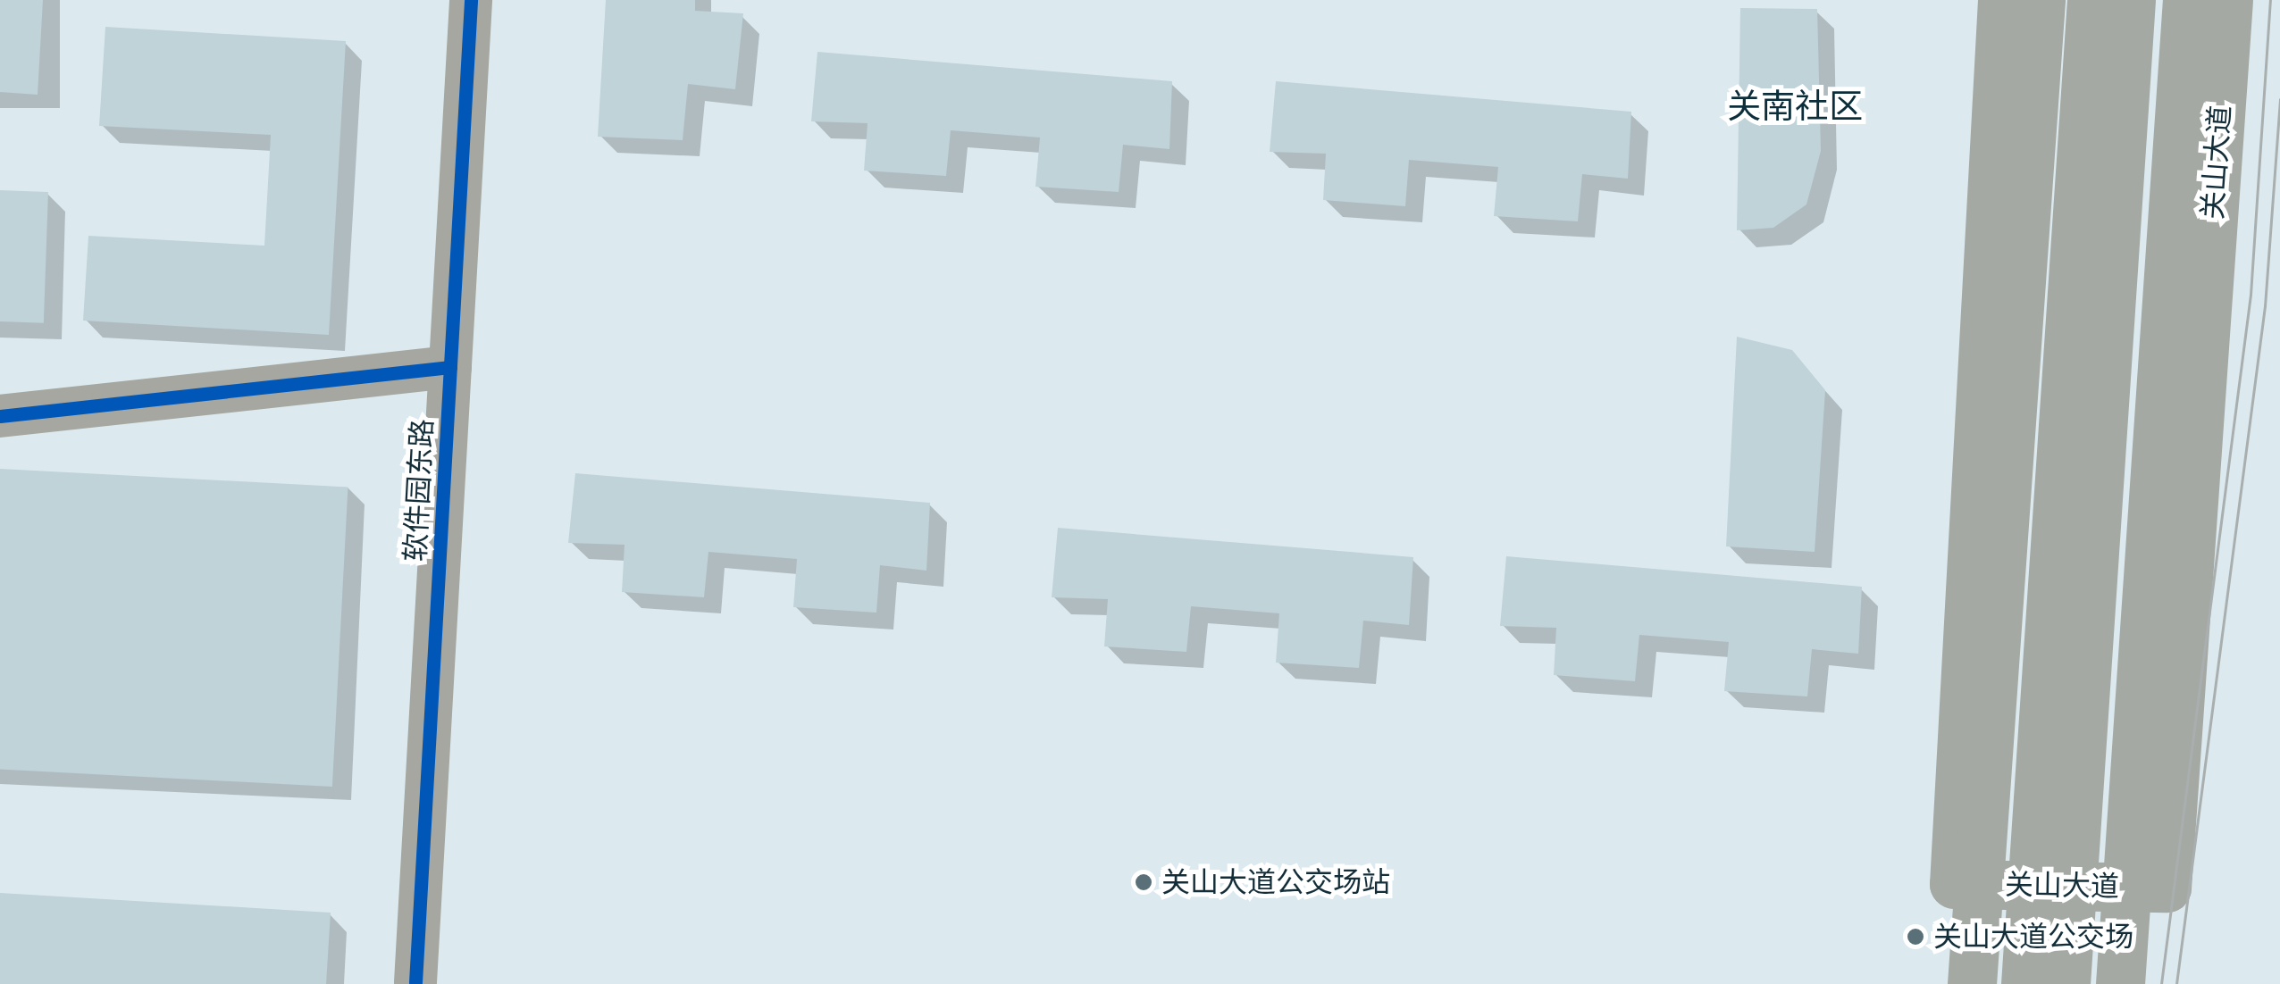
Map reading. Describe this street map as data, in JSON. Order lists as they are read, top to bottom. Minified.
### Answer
{"streets":{"main road":["关山大道"],"street":["软件园东路"]},"districts":["关南社区"],"places":["关山大道公交场站","关山大道公交场"]}
